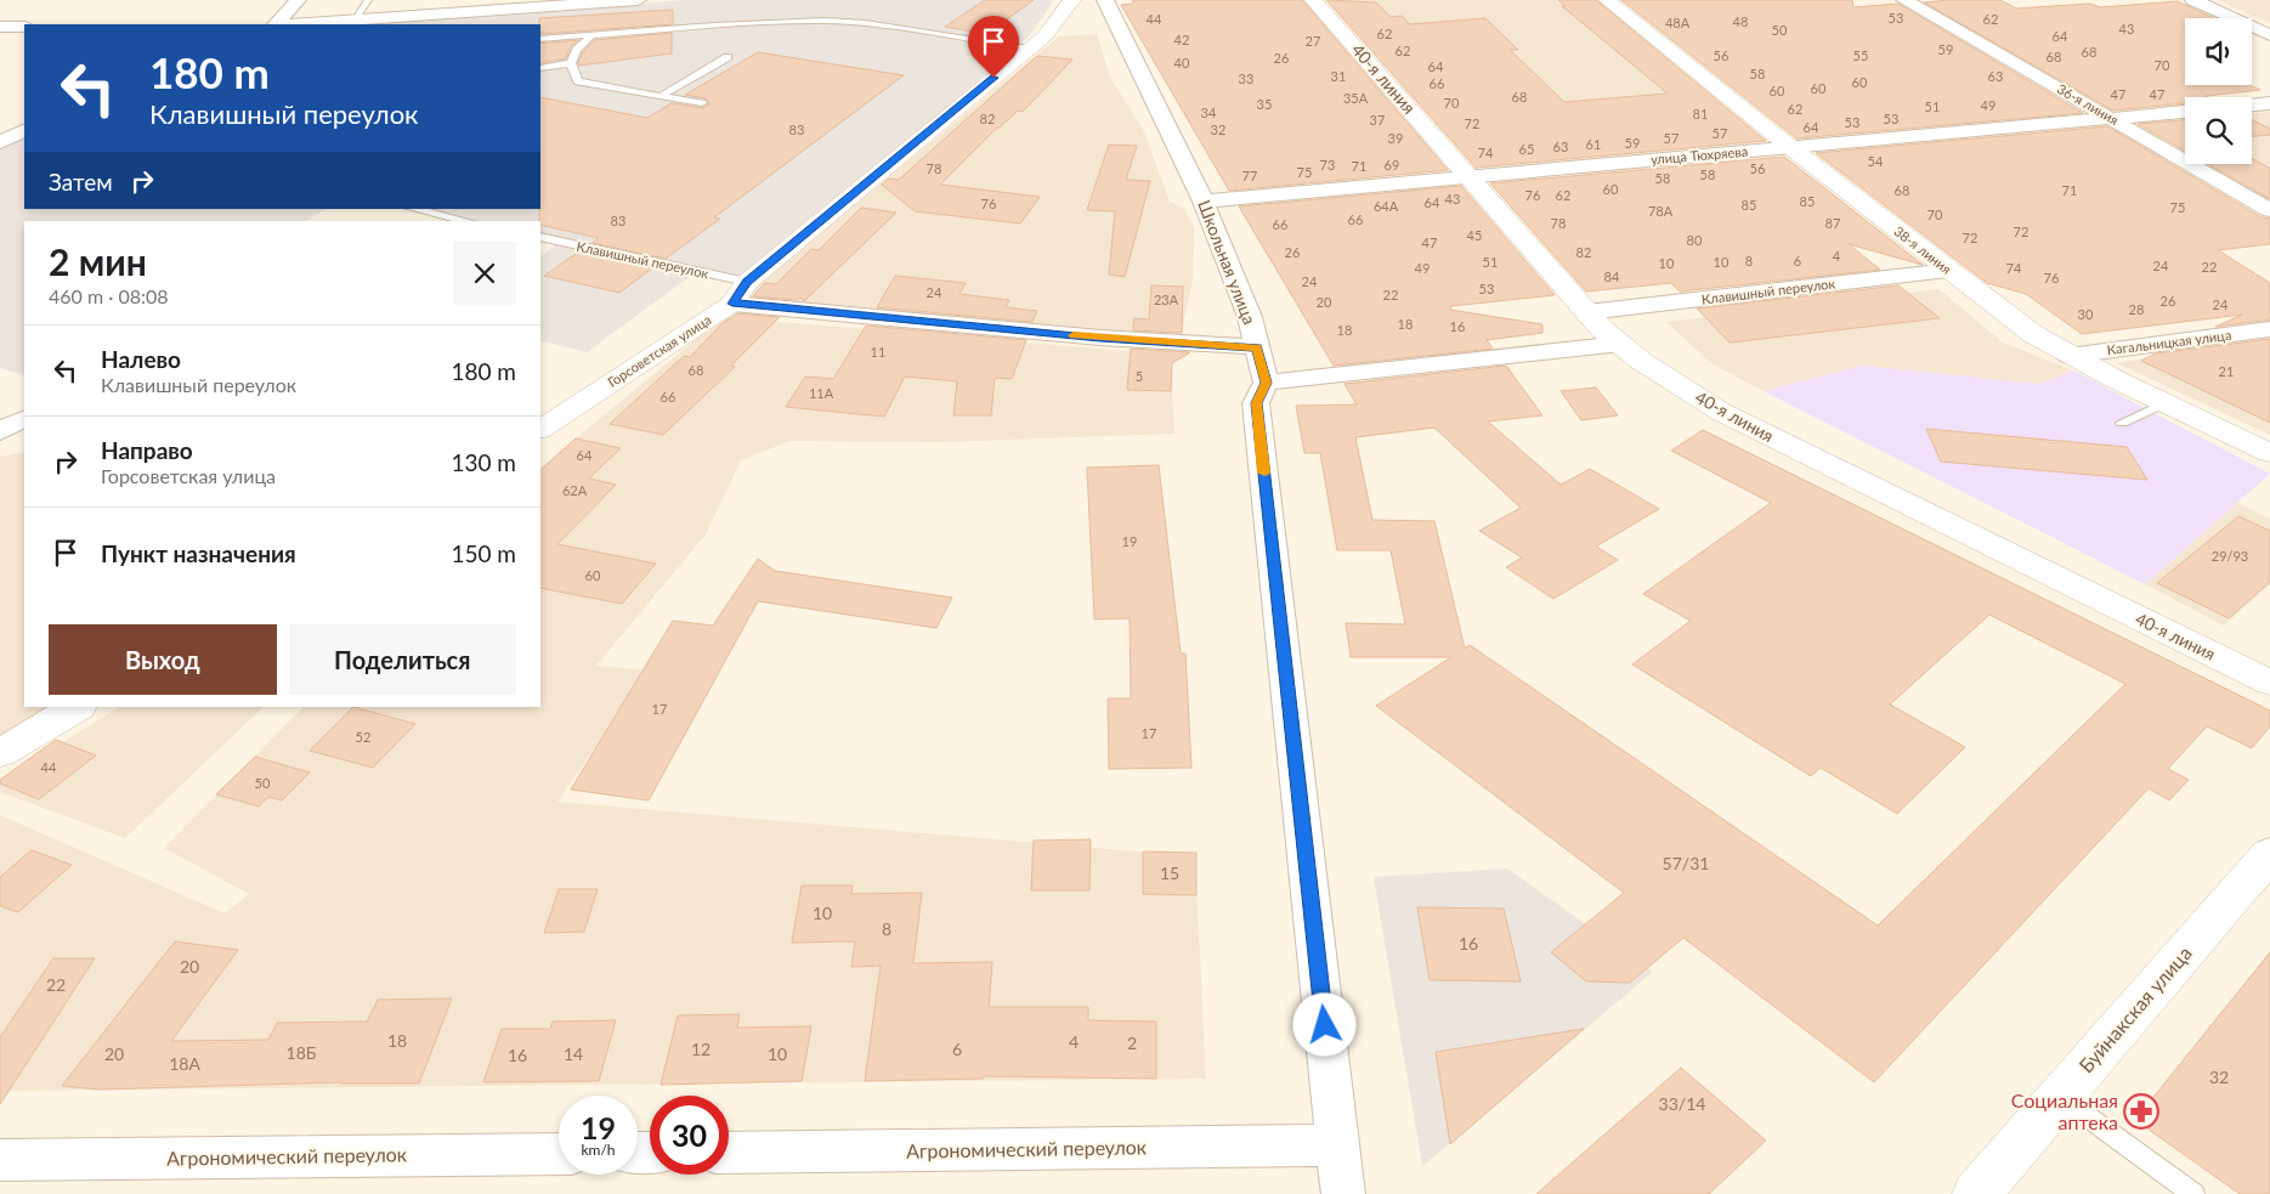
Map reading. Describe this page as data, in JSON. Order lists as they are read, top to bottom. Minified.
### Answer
{"streets":{"street":["40-я линия","36-я линия","улица Тюхряева","38-я линия","Клавишный переулок","Школьная улица","Кагальницкая улица","Горсоветская улица","Буйнакская улица","Агрономический переулок"]},"crossings":[["40-я линия","улица Тюхряева"],["40-я линия","Клавишный переулок"],["36-я линия","улица Тюхряева"],["улица Тюхряева","38-я линия"],["улица Тюхряева","Школьная улица"],["38-я линия","Клавишный переулок"],["38-я линия","Кагальницкая улица"],["Клавишный переулок","Горсоветская улица"]],"places":{"pharmacy":["Социальная аптека"]},"house_numbers":["53","44","62","48","48А","43","50","62","64","42","27","59","62","68","56","55","68","26","40","70","64","58","31","63","33","60","66","60","60","47","47","68","35А","70","35","49","51","62","34","81","82","53","37","53","72","64","83","32","57","39","57","59","61","63","65","74","54","73","69","71","78","56","75","58","77","58","60","68","71","76","62","43","85","64","76","85","64А","75","78А","70","66","83","78","87","66","72","45","72","80","47","26","82","4","8","6","51","10","10","24","22","49","74","84","76","24","53","24","22","23А","26","20","24","28","30","18","16","18","11","68","21","5","11А","66","64","62А","19","29/93","60","17","17","52","44","50","57/31","15","10","8","16","20","22","18","4","2","12","6","18Б","20","14","10","16","18А","32","33/14"],"page":{"turn":["180 m","Клавишный переулок"],"then":"Затем","heading":["2 мин","460 m · 08:08"],"list":[{"name":"Налево","note":"Клавишный переулок","value":"180 m"},{"name":"Направо","note":"Горсоветская улица","value":"130 m"},{"name":"Пункт назначения","value":"150 m"}],"buttons":["Выход","Поделиться"],"speed":"19 km/h","limit":"30"}}
